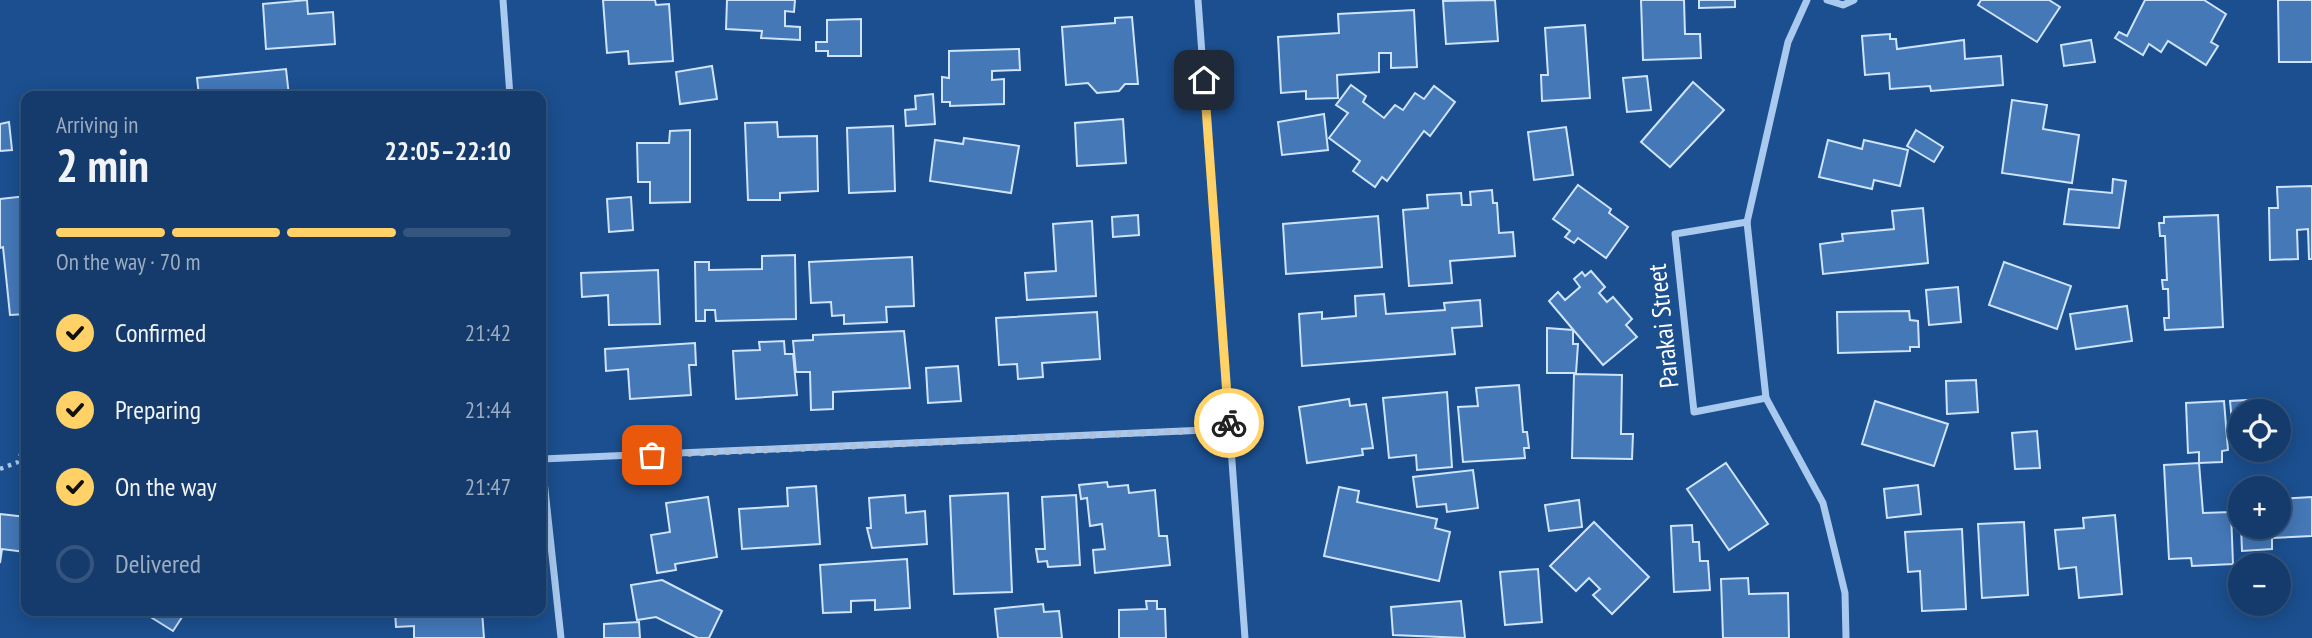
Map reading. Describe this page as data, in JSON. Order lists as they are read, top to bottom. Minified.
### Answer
{"streets":{"street":["Parakai Street"]},"page":{"heading":["2 min","Arriving in","22:05–22:10"],"bar":"On the way · 70 m","list":[["Confirmed","21:42"],["Preparing","21:44"],["On the way","21:47"],"Delivered"],"map_buttons":["+","−"]}}
